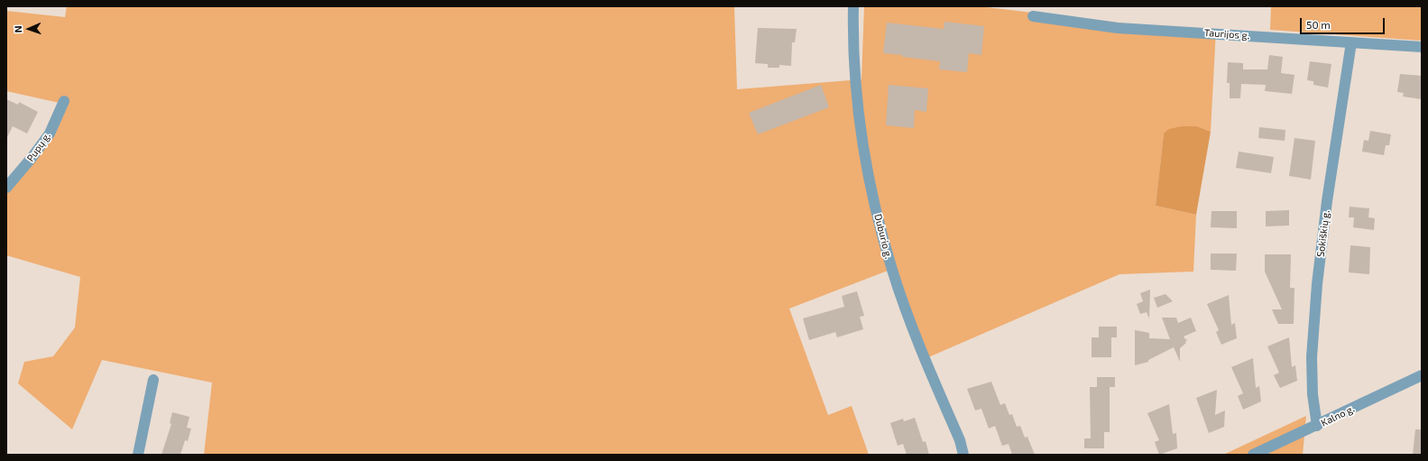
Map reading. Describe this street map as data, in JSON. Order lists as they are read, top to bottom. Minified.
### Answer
{"streets":{"street":["Taurijos g.","Pupų g.","Sokiškių g.","Duburio g.","Kalno g."]},"crossings":[["Taurijos g.","Sokiškių g."],["Sokiškių g.","Kalno g."]],"scale_bar":"50 m","north":"left"}
